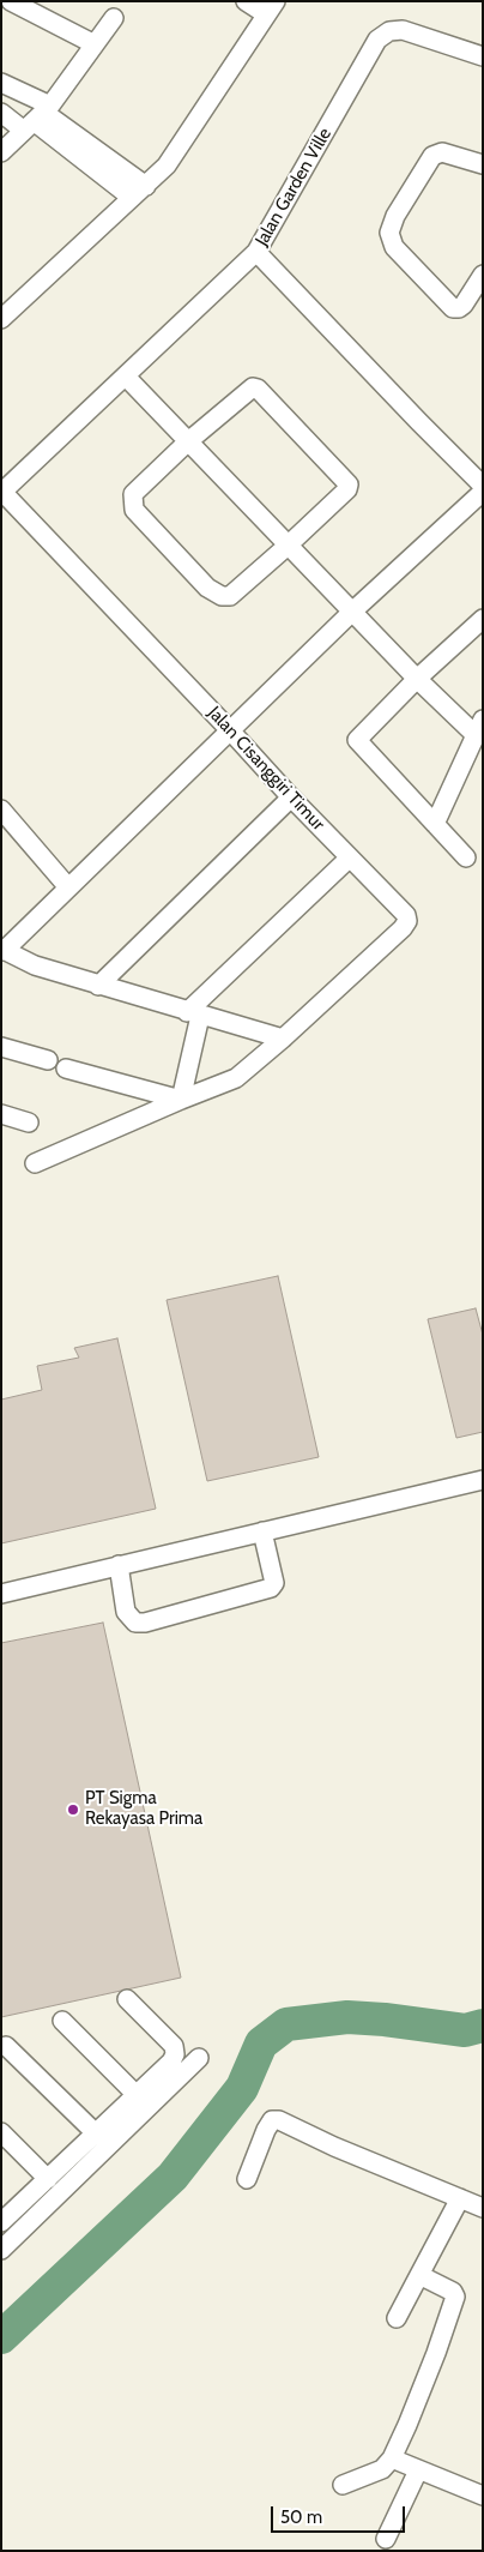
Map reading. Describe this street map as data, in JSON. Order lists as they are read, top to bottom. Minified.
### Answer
{"streets":{"street":["Jalan Garden Ville","Jalan Cisanggiri Timur"]},"crossings":[["Jalan Garden Ville","Jalan Cisanggiri Timur"]],"places":["PT Sigma Rekayasa Prima"],"scale_bar":"50 m"}
